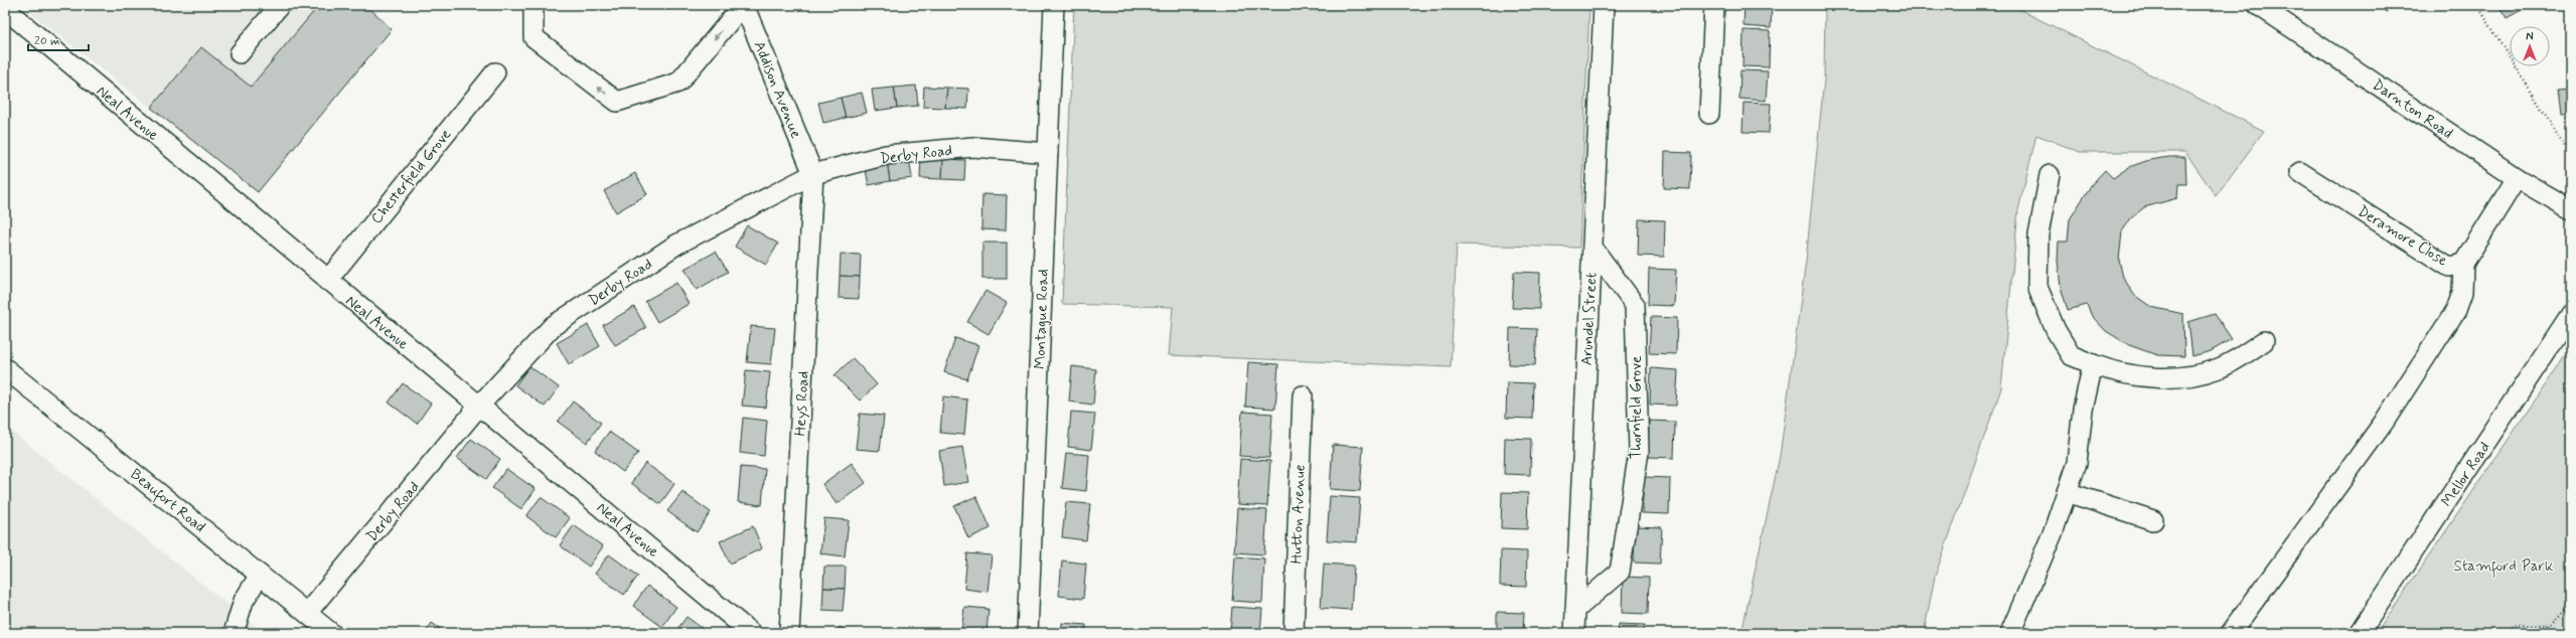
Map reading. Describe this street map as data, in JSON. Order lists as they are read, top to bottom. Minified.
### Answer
{"streets":{"street":["Addison Avenue","Darnton Road","Neal Avenue","Derby Road","Chesterfield Grove","Deramore Close","Montague Road","Arundel Street","Heys Road","Thornfield Grove","Mellor Road","Beaufort Road","Hutton Avenue"]},"crossings":[["Addison Avenue","Derby Road"],["Addison Avenue","Heys Road"],["Darnton Road","Deramore Close"],["Neal Avenue","Derby Road"],["Neal Avenue","Chesterfield Grove"],["Derby Road","Montague Road"],["Derby Road","Heys Road"],["Derby Road","Beaufort Road"],["Arundel Street","Thornfield Grove"]],"parks":["Stamford Park"],"scale_bar":"20 m","north":"top"}
